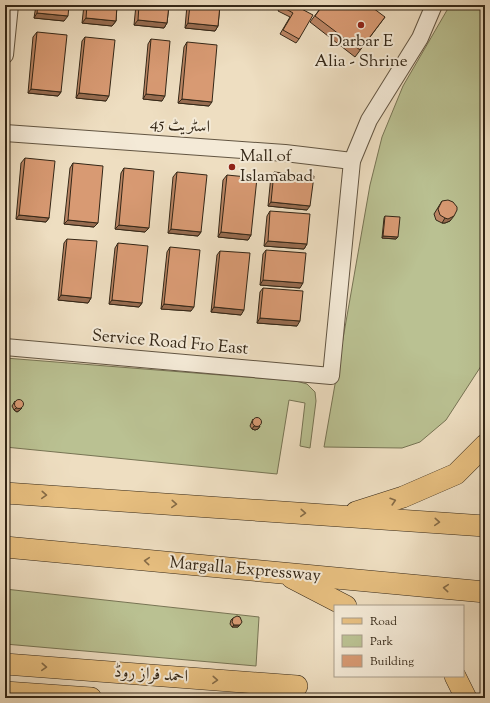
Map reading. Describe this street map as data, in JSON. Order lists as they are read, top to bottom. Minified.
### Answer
{"streets":{"main road":["Margalla Expressway","احمد فراز روڈ"],"street":["اسٹریٹ 45","Service Road F10 East"]},"crossings":[["اسٹریٹ 45","Service Road F10 East"]],"places":["Darbar E Alia - Shrine","Mall of Islamabad"],"legend":["Road","Park","Building"]}
